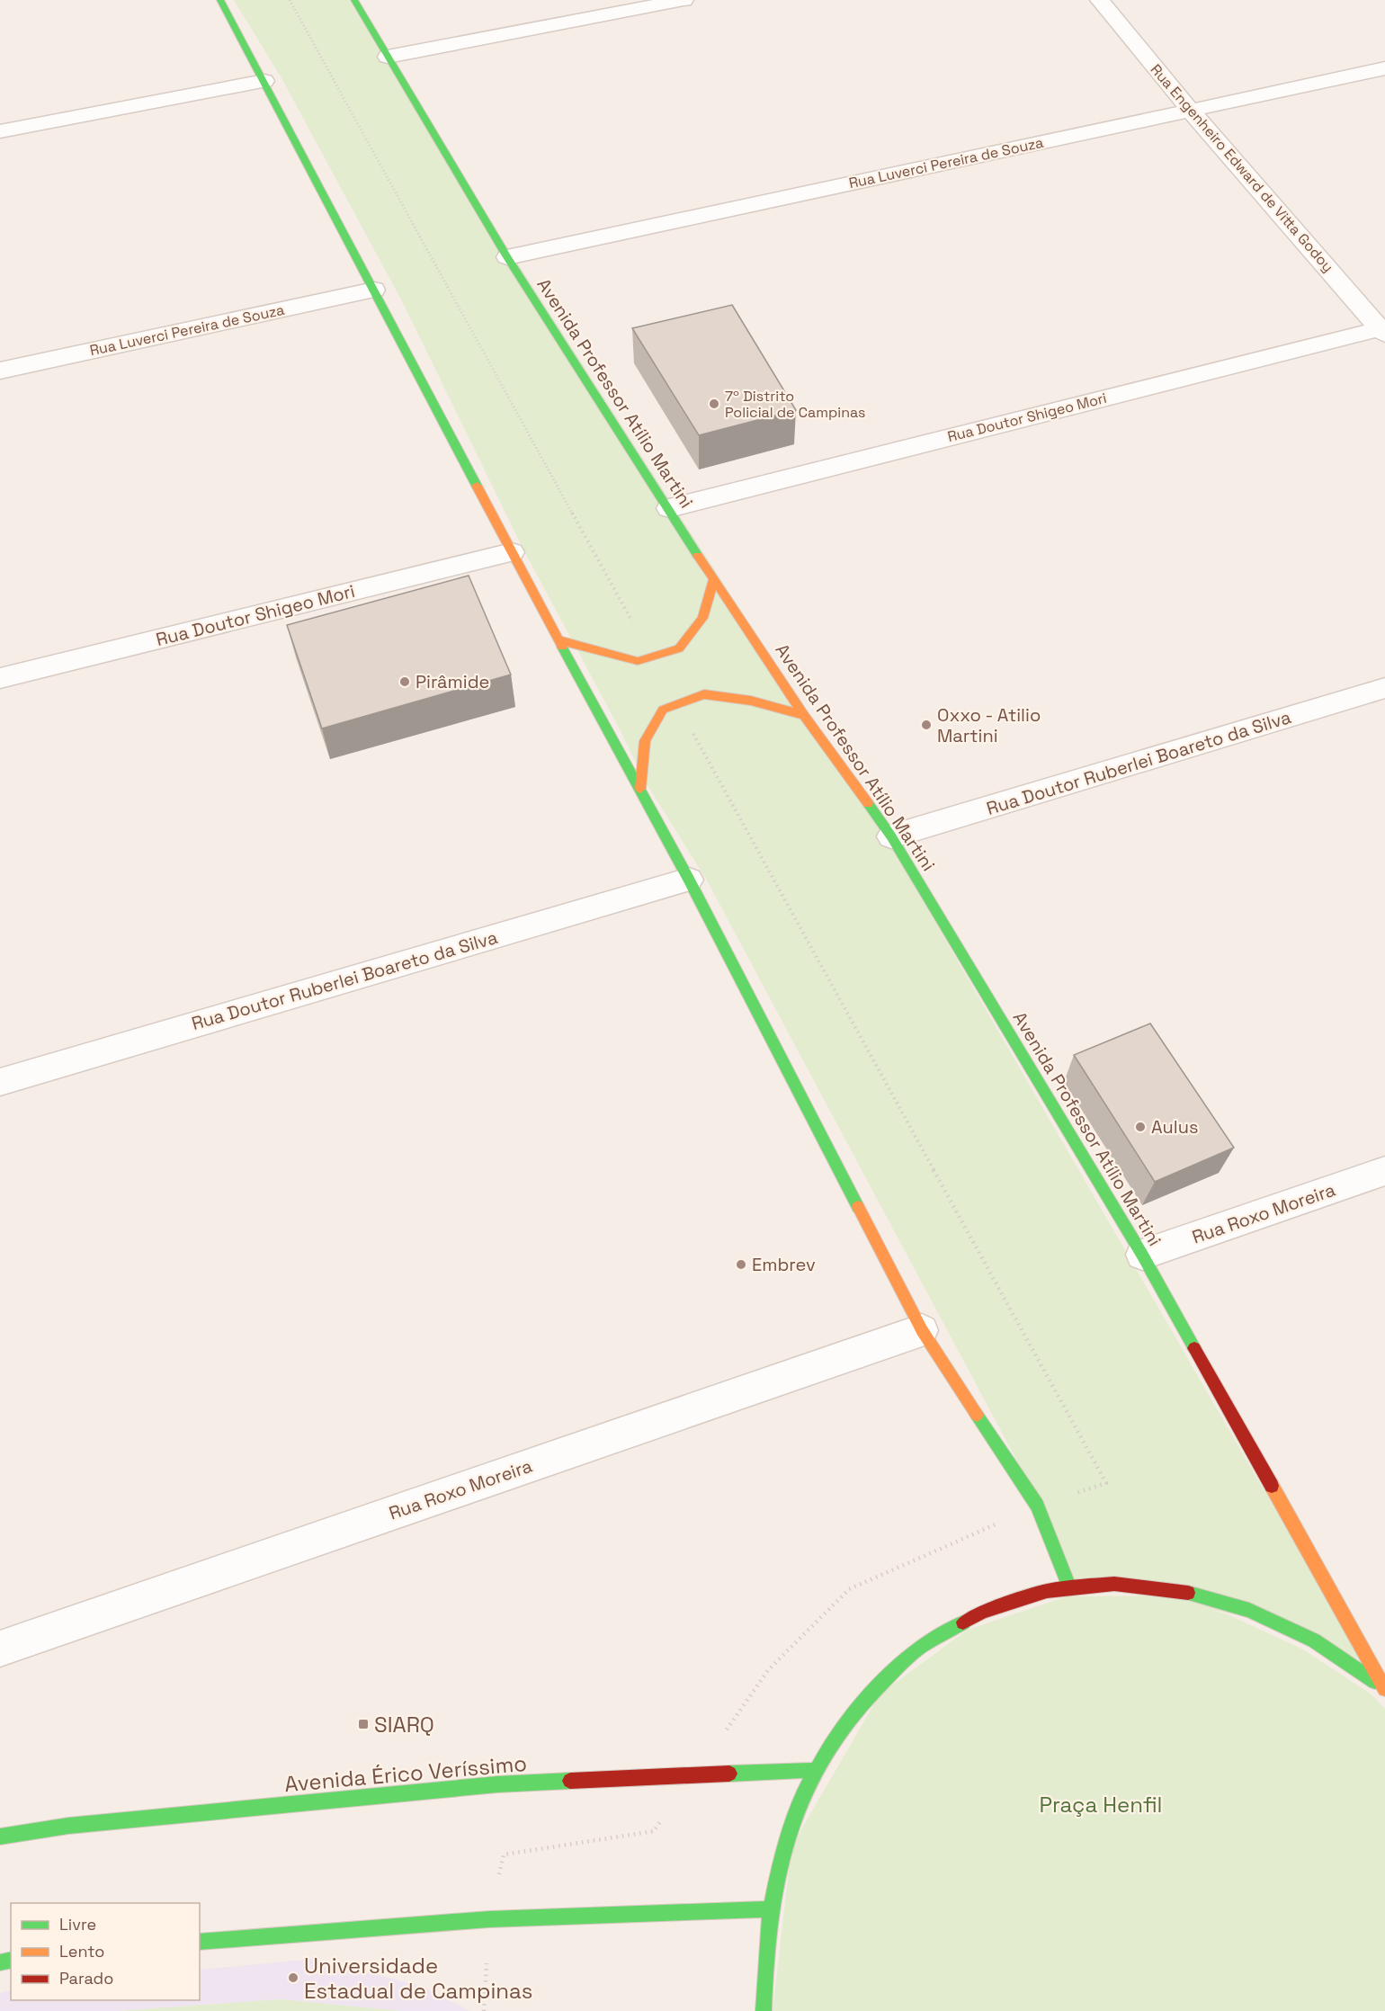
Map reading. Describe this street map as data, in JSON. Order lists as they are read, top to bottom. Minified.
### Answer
{"streets":{"main road":["Avenida Professor Atílio Martini","Avenida Érico Veríssimo"],"street":["Rua Luverci Pereira de Souza","Rua Engenheiro Edward de Vitta Godoy","Rua Doutor Shigeo Mori","Rua Doutor Ruberlei Boareto da Silva","Rua Roxo Moreira"]},"crossings":[["Rua Luverci Pereira de Souza","Rua Engenheiro Edward de Vitta Godoy"],["Rua Luverci Pereira de Souza","Avenida Professor Atílio Martini"],["Rua Engenheiro Edward de Vitta Godoy","Rua Doutor Shigeo Mori"],["Avenida Professor Atílio Martini","Rua Doutor Shigeo Mori"],["Avenida Professor Atílio Martini","Rua Doutor Ruberlei Boareto da Silva"],["Avenida Professor Atílio Martini","Rua Roxo Moreira"]],"parks":["Praça Henfil"],"places":{"other":["7º Distrito Policial de Campinas","Pirâmide","Oxxo - Atilio Martini","Aulus","Embrev","Universidade Estadual de Campinas"],"transit":["SIARQ"]},"legend":["Livre","Lento","Parado"]}
